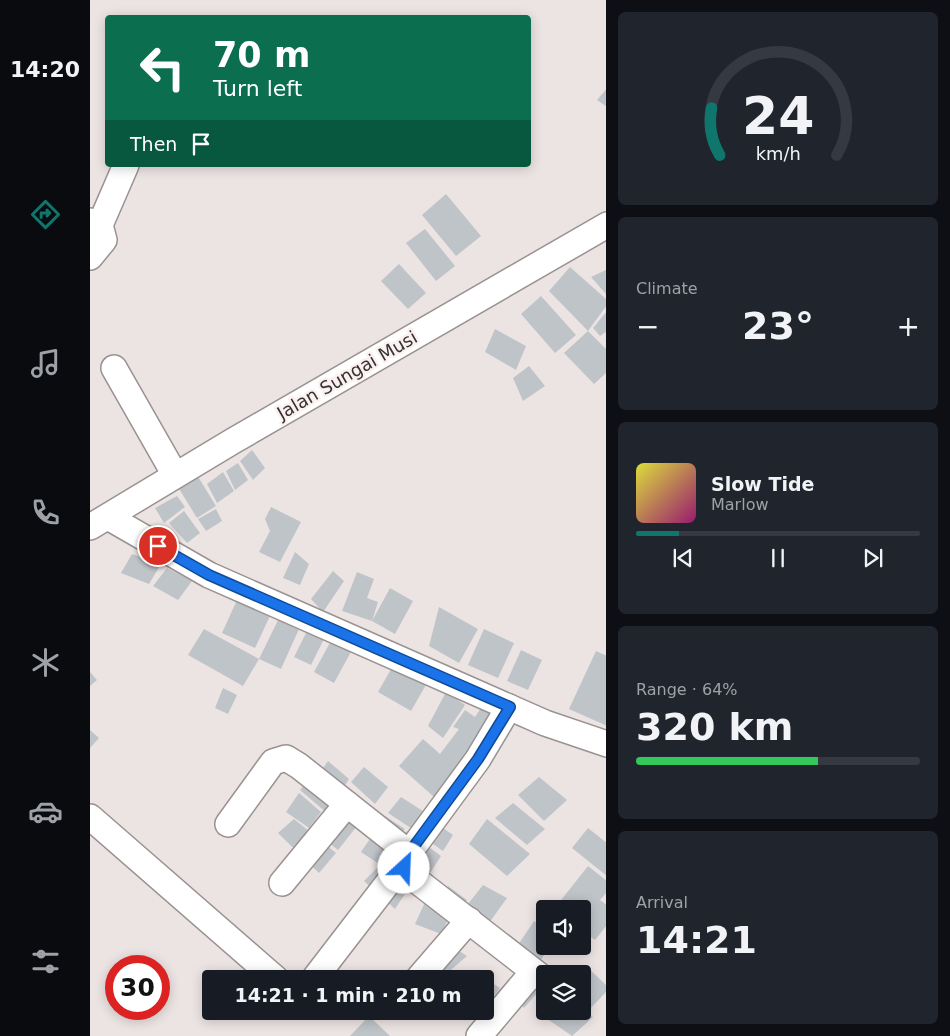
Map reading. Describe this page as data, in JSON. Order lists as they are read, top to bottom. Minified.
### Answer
{"streets":{"street":["Jalan Sungai Musi"]},"page":{"tabs":"14:20","turn":["70 m","Turn left"],"then":"Then","tile":["Climate",["Range · 64%","320 km"],["Arrival","14:21"]],"heat":["−","23°","+"],"song":["Slow Tide","Marlow"],"limit":"30","trip":"14:21 · 1 min · 210 m","gauge":["24","km/h"]}}
